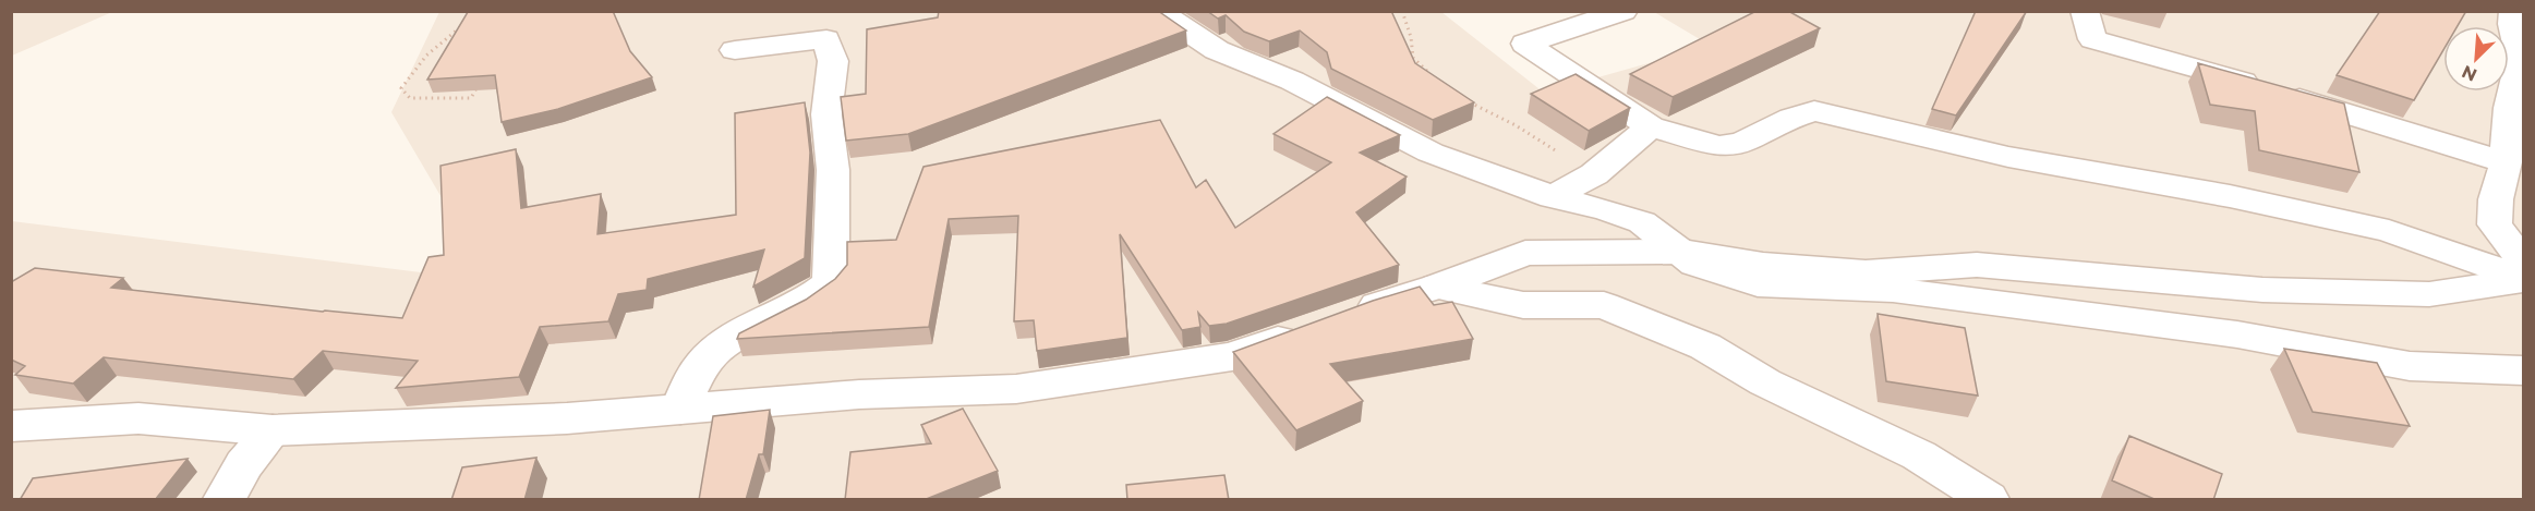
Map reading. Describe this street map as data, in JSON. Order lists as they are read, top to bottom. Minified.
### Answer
{"north":"bottom left"}
